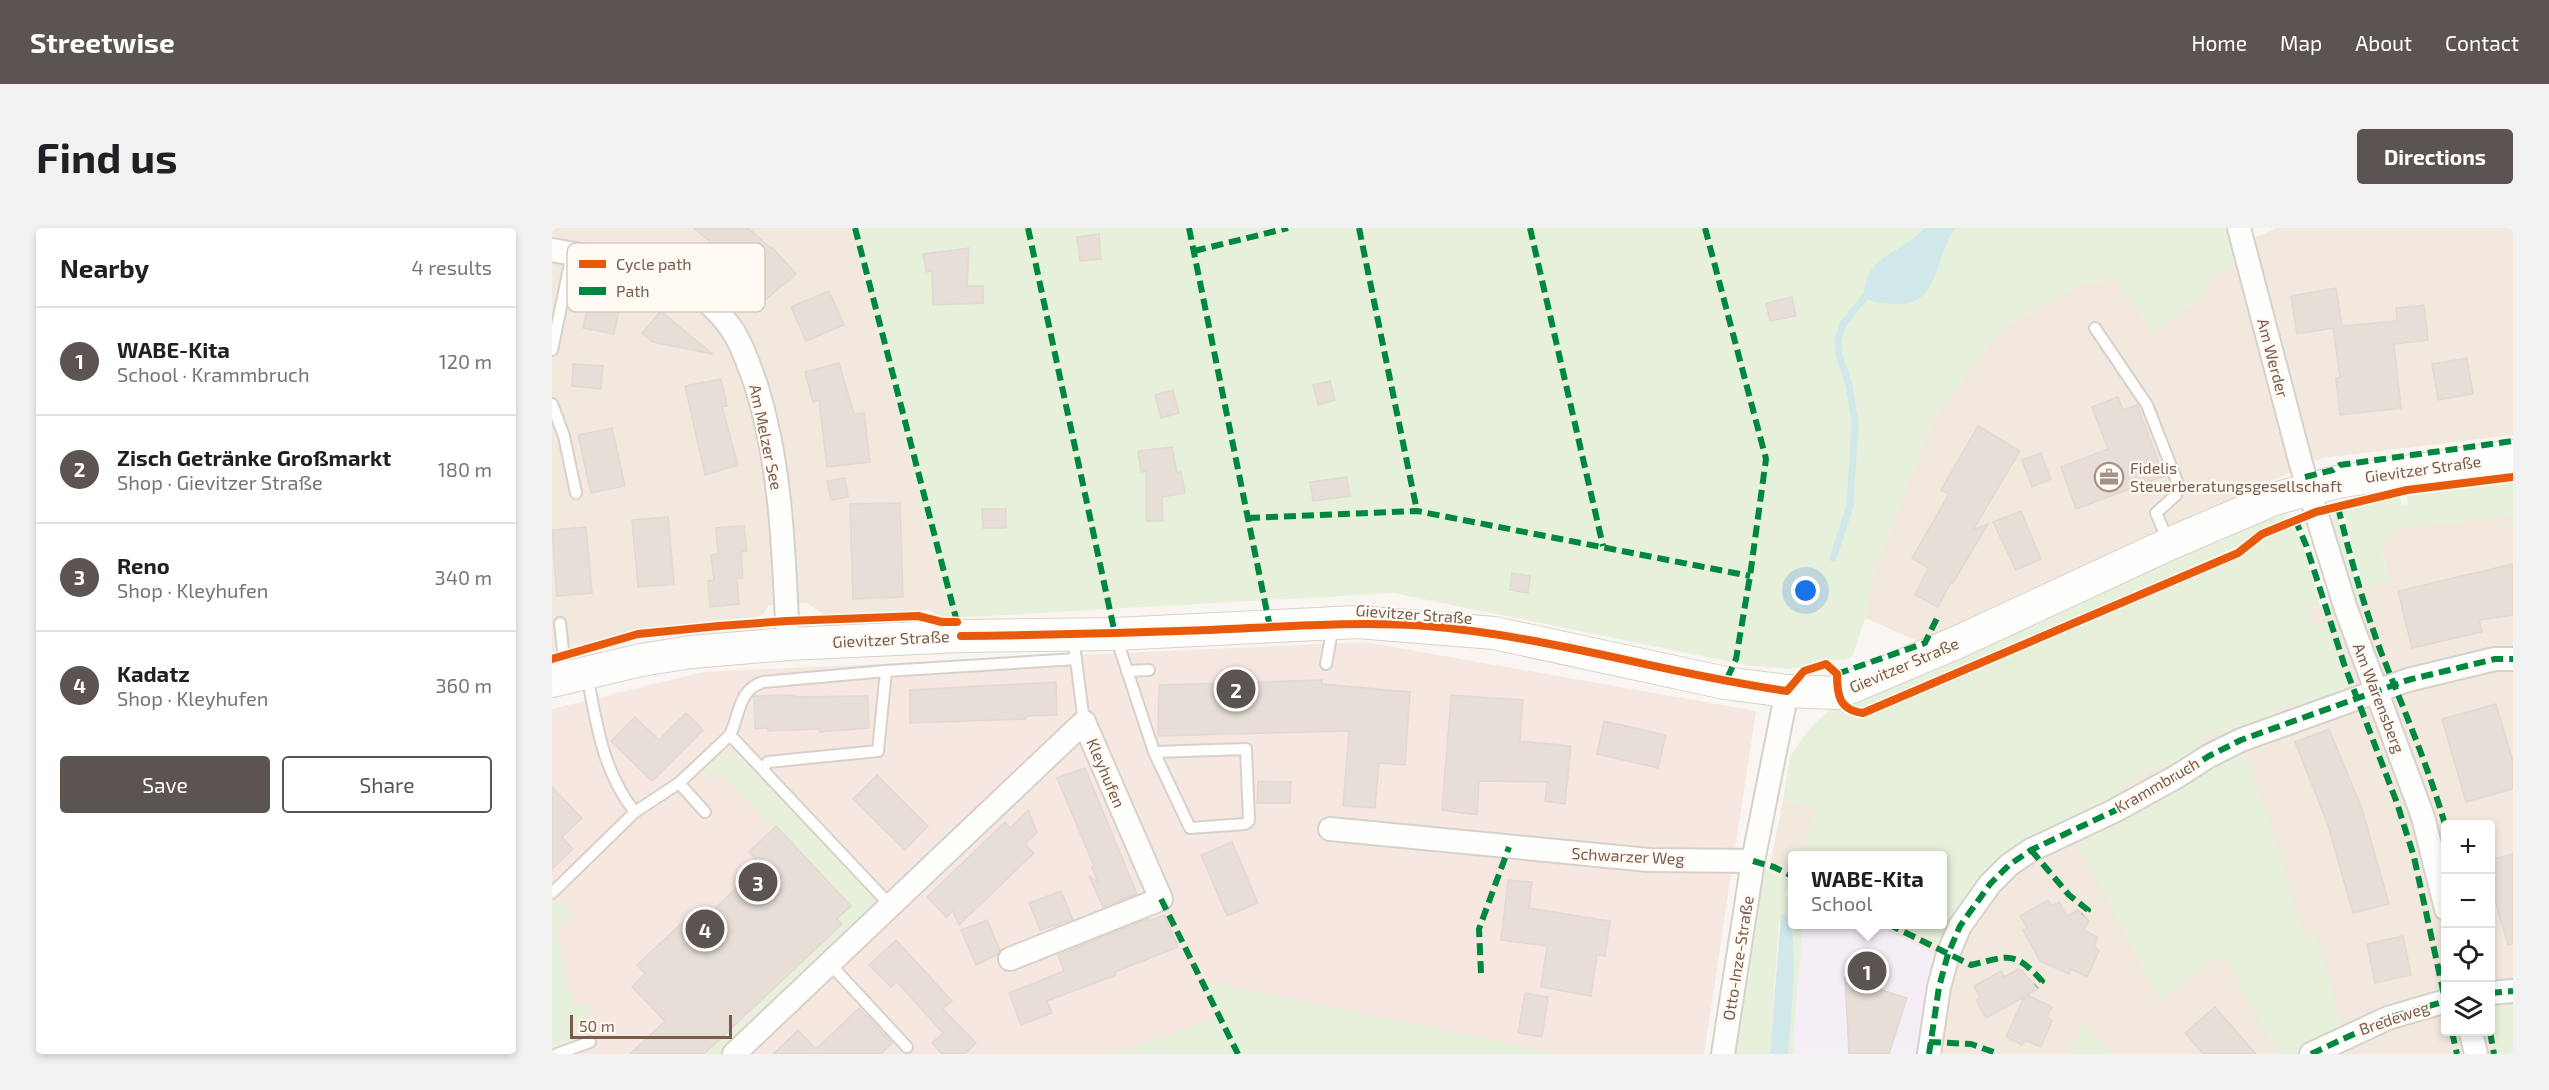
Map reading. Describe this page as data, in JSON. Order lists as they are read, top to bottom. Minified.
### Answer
{"streets":{"main road":["Gievitzer Straße"],"street":["Am Werder","Am Melzer See","Am Warensberg","Kleyhufen","Krammbruch","Schwarzer Weg","Otto-Inze-Straße","Bredeweg"]},"crossings":[["Am Werder","Gievitzer Straße"],["Am Werder","Am Warensberg"],["Am Melzer See","Gievitzer Straße"],["Gievitzer Straße","Am Warensberg"],["Am Warensberg","Krammbruch"],["Schwarzer Weg","Otto-Inze-Straße"]],"places":{"office":["Fidelis Steuerberatungsgesellschaft"]},"legend":["Cycle path","Path"],"scale_bar":"50 m","page":{"header":"Streetwise","nav":["Home","Map","About","Contact"],"buttons":["Directions",["Save","Share"]],"title":"Find us","heading":["Nearby","4 results"],"list":[{"mark":"1","name":"WABE-Kita","note":"School · Krammbruch","value":"120 m"},{"mark":"2","name":"Zisch Getränke Großmarkt","note":"Shop · Gievitzer Straße","value":"180 m"},{"mark":"3","name":"Reno","note":"Shop · Kleyhufen","value":"340 m"},{"mark":"4","name":"Kadatz","note":"Shop · Kleyhufen","value":"360 m"}],"pins":["2","3","4","1"],"map_buttons":["+","−"],"popup":["WABE-Kita","School"],"scale":"50 m"}}
